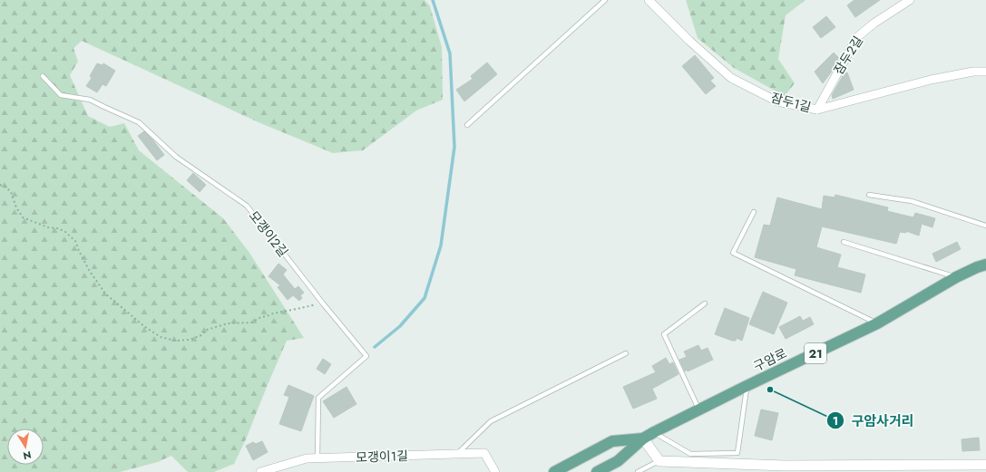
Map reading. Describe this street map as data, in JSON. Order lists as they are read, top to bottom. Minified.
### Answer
{"streets":{"main road":["21","구암로"],"street":["잠두2길","잠두1길","모갱이1길"],"lane":["모갱이2길"]},"crossings":[["잠두2길","잠두1길"],["모갱이2길","모갱이1길"]],"places":["구암사거리"],"north":"bottom"}
